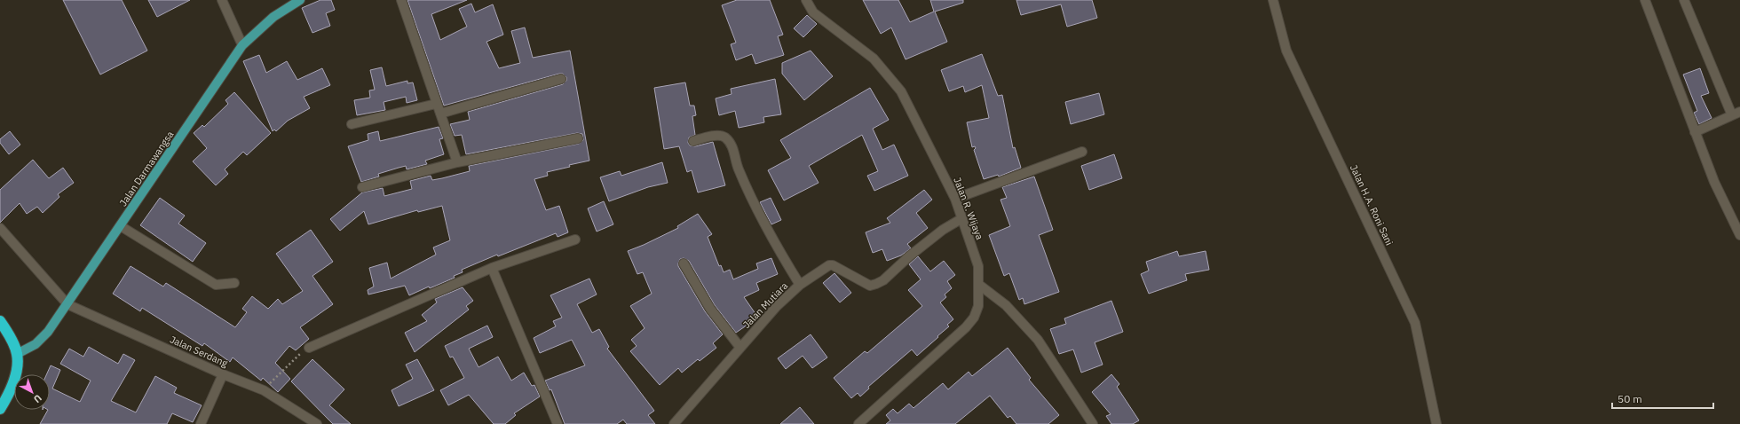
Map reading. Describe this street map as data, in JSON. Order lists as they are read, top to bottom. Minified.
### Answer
{"streets":{"main road":["Jalan Darmawangsa"],"street":["Jalan H.A. Roni Sani","Jalan R. Wijaya","Jalan Mutiara","Jalan Serdang"]},"crossings":[["Jalan Darmawangsa","Jalan Serdang"],["Jalan R. Wijaya","Jalan Mutiara"]],"scale_bar":"50 m","north":"bottom right"}
